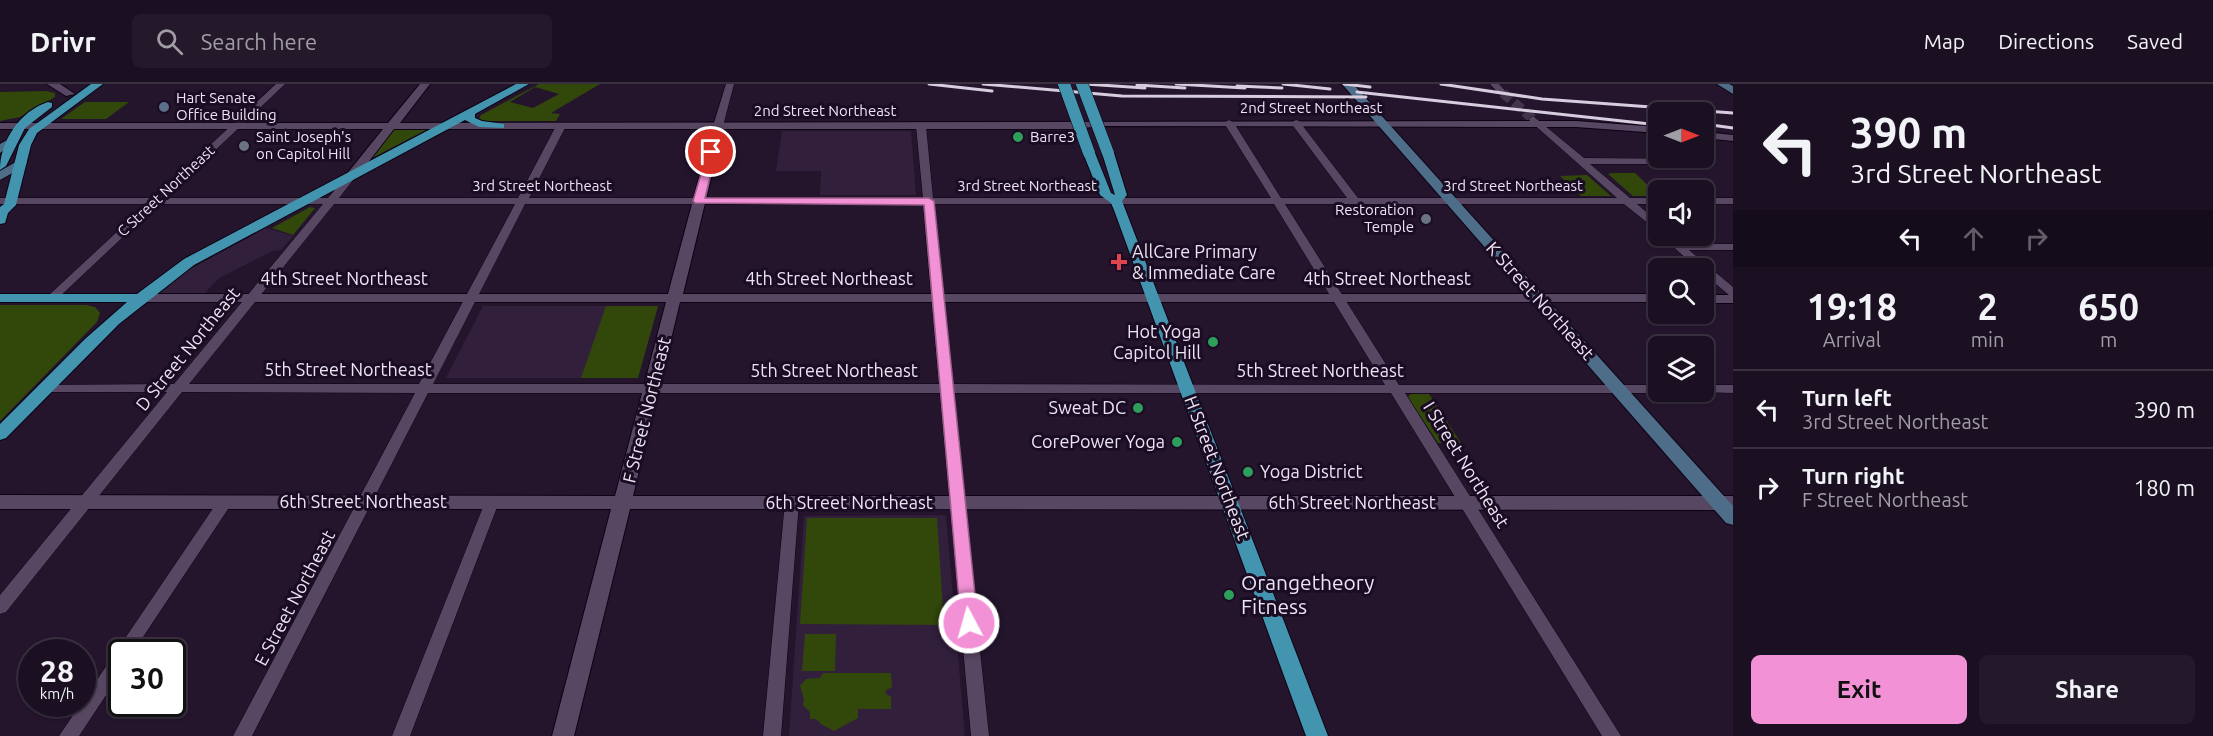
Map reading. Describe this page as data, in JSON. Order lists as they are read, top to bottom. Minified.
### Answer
{"streets":{"main road":["4th Street Northeast","K Street Northeast","H Street Northeast"],"street":["2nd Street Northeast","3rd Street Northeast","C Street Northeast","D Street Northeast","5th Street Northeast","F Street Northeast","I Street Northeast","6th Street Northeast","E Street Northeast"]},"crossings":[["2nd Street Northeast","C Street Northeast"],["2nd Street Northeast","K Street Northeast"],["2nd Street Northeast","D Street Northeast"],["2nd Street Northeast","F Street Northeast"],["2nd Street Northeast","I Street Northeast"],["2nd Street Northeast","E Street Northeast"],["3rd Street Northeast","C Street Northeast"],["3rd Street Northeast","K Street Northeast"],["3rd Street Northeast","D Street Northeast"],["3rd Street Northeast","F Street Northeast"],["3rd Street Northeast","I Street Northeast"],["3rd Street Northeast","H Street Northeast"],["3rd Street Northeast","E Street Northeast"],["C Street Northeast","4th Street Northeast"],["4th Street Northeast","K Street Northeast"],["4th Street Northeast","D Street Northeast"],["4th Street Northeast","F Street Northeast"],["4th Street Northeast","I Street Northeast"],["4th Street Northeast","H Street Northeast"],["4th Street Northeast","E Street Northeast"],["K Street Northeast","5th Street Northeast"],["K Street Northeast","6th Street Northeast"],["D Street Northeast","5th Street Northeast"],["D Street Northeast","6th Street Northeast"],["5th Street Northeast","F Street Northeast"],["5th Street Northeast","I Street Northeast"],["5th Street Northeast","H Street Northeast"],["5th Street Northeast","E Street Northeast"],["F Street Northeast","6th Street Northeast"],["I Street Northeast","6th Street Northeast"],["H Street Northeast","6th Street Northeast"],["6th Street Northeast","E Street Northeast"]],"places":{"other":["Hart Senate Office Building","Barre3","Saint Joseph's on Capitol Hill","Restoration Temple","Hot Yoga Capitol Hill","Sweat DC","CorePower Yoga","Yoga District","Orangetheory Fitness"],"health":["AllCare Primary & Immediate Care"]},"north":"right","page":{"header":"Drivr","search":"Search here","nav":["Map","Directions","Saved"],"turn":["390 m","3rd Street Northeast"],"eta":["19:18","Arrival","2","min","650","m"],"list":[{"name":"Turn left","note":"3rd Street Northeast","value":"390 m"},{"name":"Turn right","note":"F Street Northeast","value":"180 m"}],"speed":"28 km/h","limit":"30","buttons":["Exit","Share"]}}
